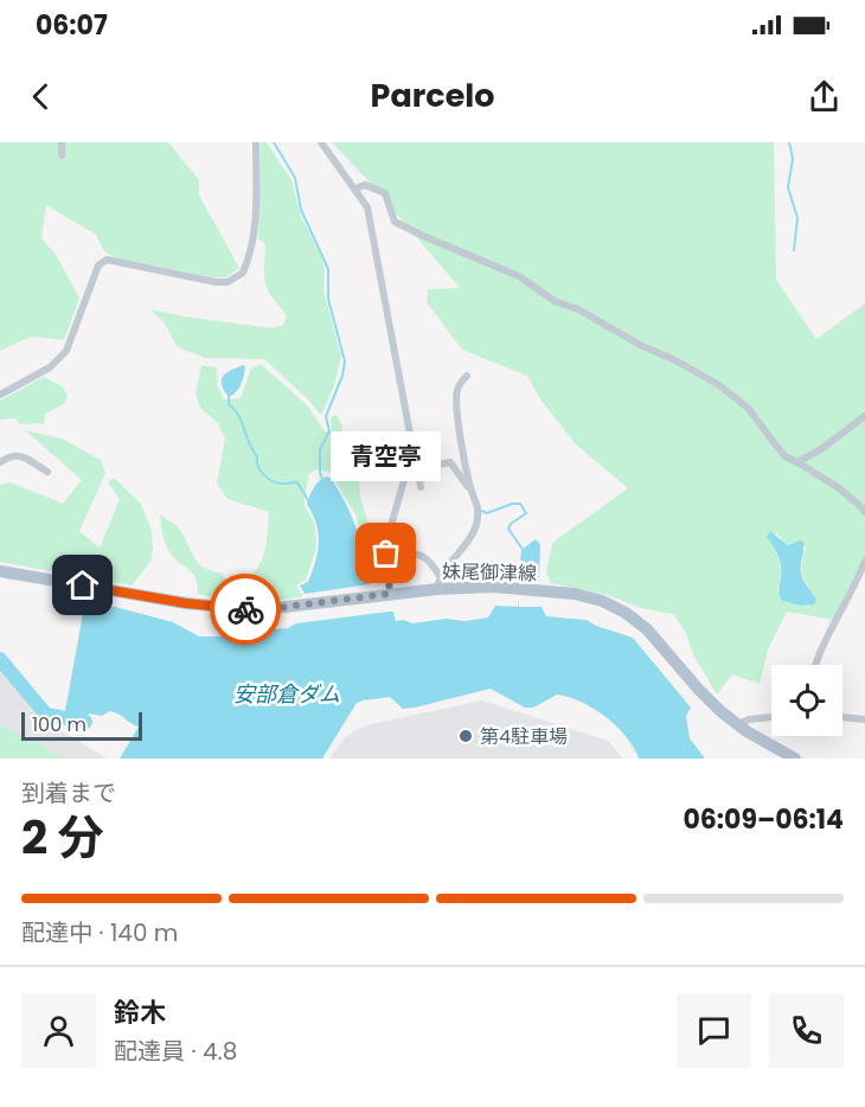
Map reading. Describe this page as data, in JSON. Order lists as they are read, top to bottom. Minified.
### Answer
{"streets":{"main road":["妹尾御津線"]},"water":["安部倉ダム"],"places":["青空亭","第4駐車場"],"scale_bar":"100 m","page":{"status":"06:07","header":"Parcelo","bubble":"青空亭","scale":"100 m","heading":["2 分","到着まで","06:09–06:14"],"panel":["鈴木","配達員 · 4.8"],"bar":"配達中 · 140 m"}}
